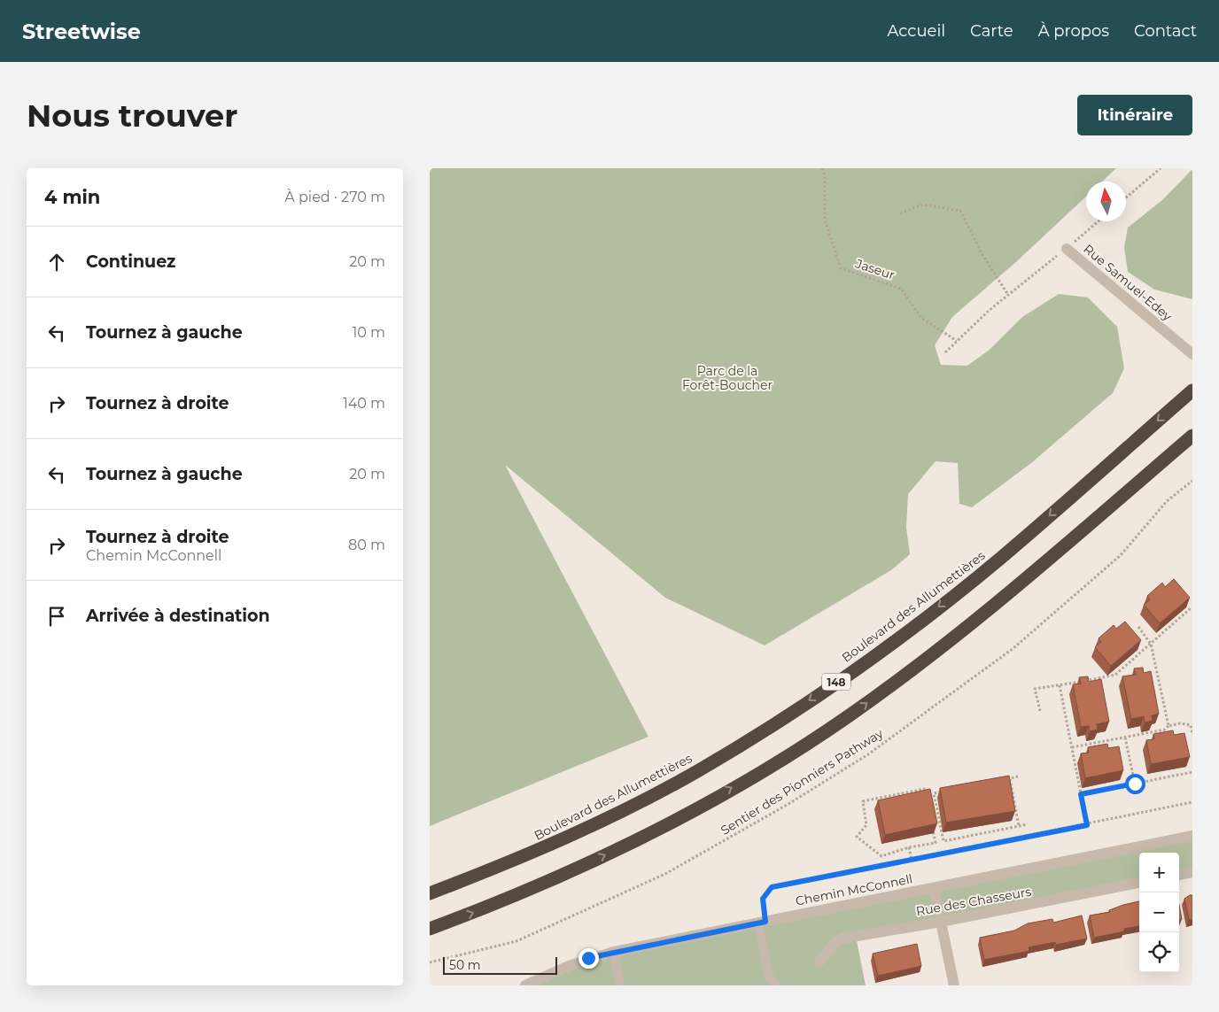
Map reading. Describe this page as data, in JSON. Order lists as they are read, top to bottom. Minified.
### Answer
{"streets":{"highway":["Boulevard des Allumettières","148"],"street":["Rue Samuel-Edey","Chemin McConnell","Rue des Chasseurs"],"path":["Jaseur","Sentier des Pionniers Pathway"]},"parks":["Parc de la Forêt-Boucher"],"scale_bar":"50 m","north":"top","page":{"header":"Streetwise","nav":["Accueil","Carte","À propos","Contact"],"buttons":"Itinéraire","title":"Nous trouver","heading":["4 min","À pied · 270 m"],"list":[["Continuez","20 m"],["Tournez à gauche","10 m"],["Tournez à droite","140 m"],["Tournez à gauche","20 m"],["Tournez à droite","Chemin McConnell","80 m"],"Arrivée à destination"],"map_buttons":["+","−"],"scale":"50 m"}}
